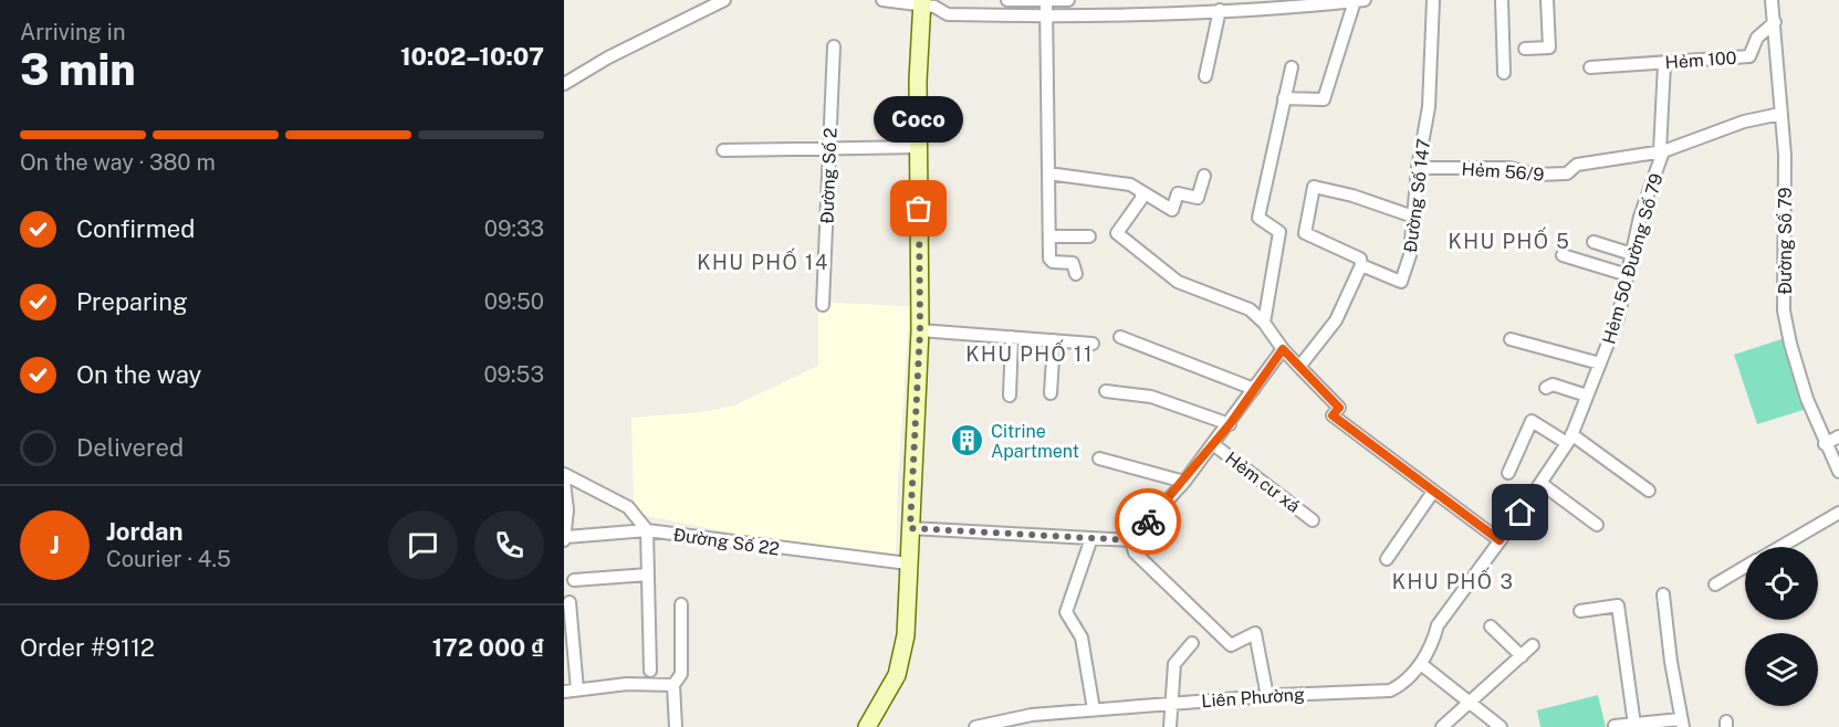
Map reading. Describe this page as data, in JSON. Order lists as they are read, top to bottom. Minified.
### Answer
{"streets":{"street":["Hẻm 100","Hẻm 56/9","Đường Số 2","Đường Số 147","Đường Số 79","Hẻm 50 Đường Số 79","Hẻm cư xá","Đường Số 22","Liên Phường"]},"crossings":[["Hẻm 100","Đường Số 79"],["Hẻm 56/9","Đường Số 147"],["Hẻm 56/9","Hẻm 50 Đường Số 79"],["Đường Số 79","Hẻm 50 Đường Số 79"],["Hẻm 50 Đường Số 79","Liên Phường"]],"districts":["KHU PHỐ 5","KHU PHỐ 14","KHU PHỐ 11","KHU PHỐ 3"],"places":{"other":["Coco"],"building":["Citrine Apartment"]},"page":{"heading":["3 min","Arriving in","10:02–10:07"],"panel":["Jordan","Courier · 4.5","Order #9112","172 000 ₫"],"bubble":"Coco","bar":"On the way · 380 m","list":[["Confirmed","09:33"],["Preparing","09:50"],["On the way","09:53"],"Delivered"],"round":"J"}}
